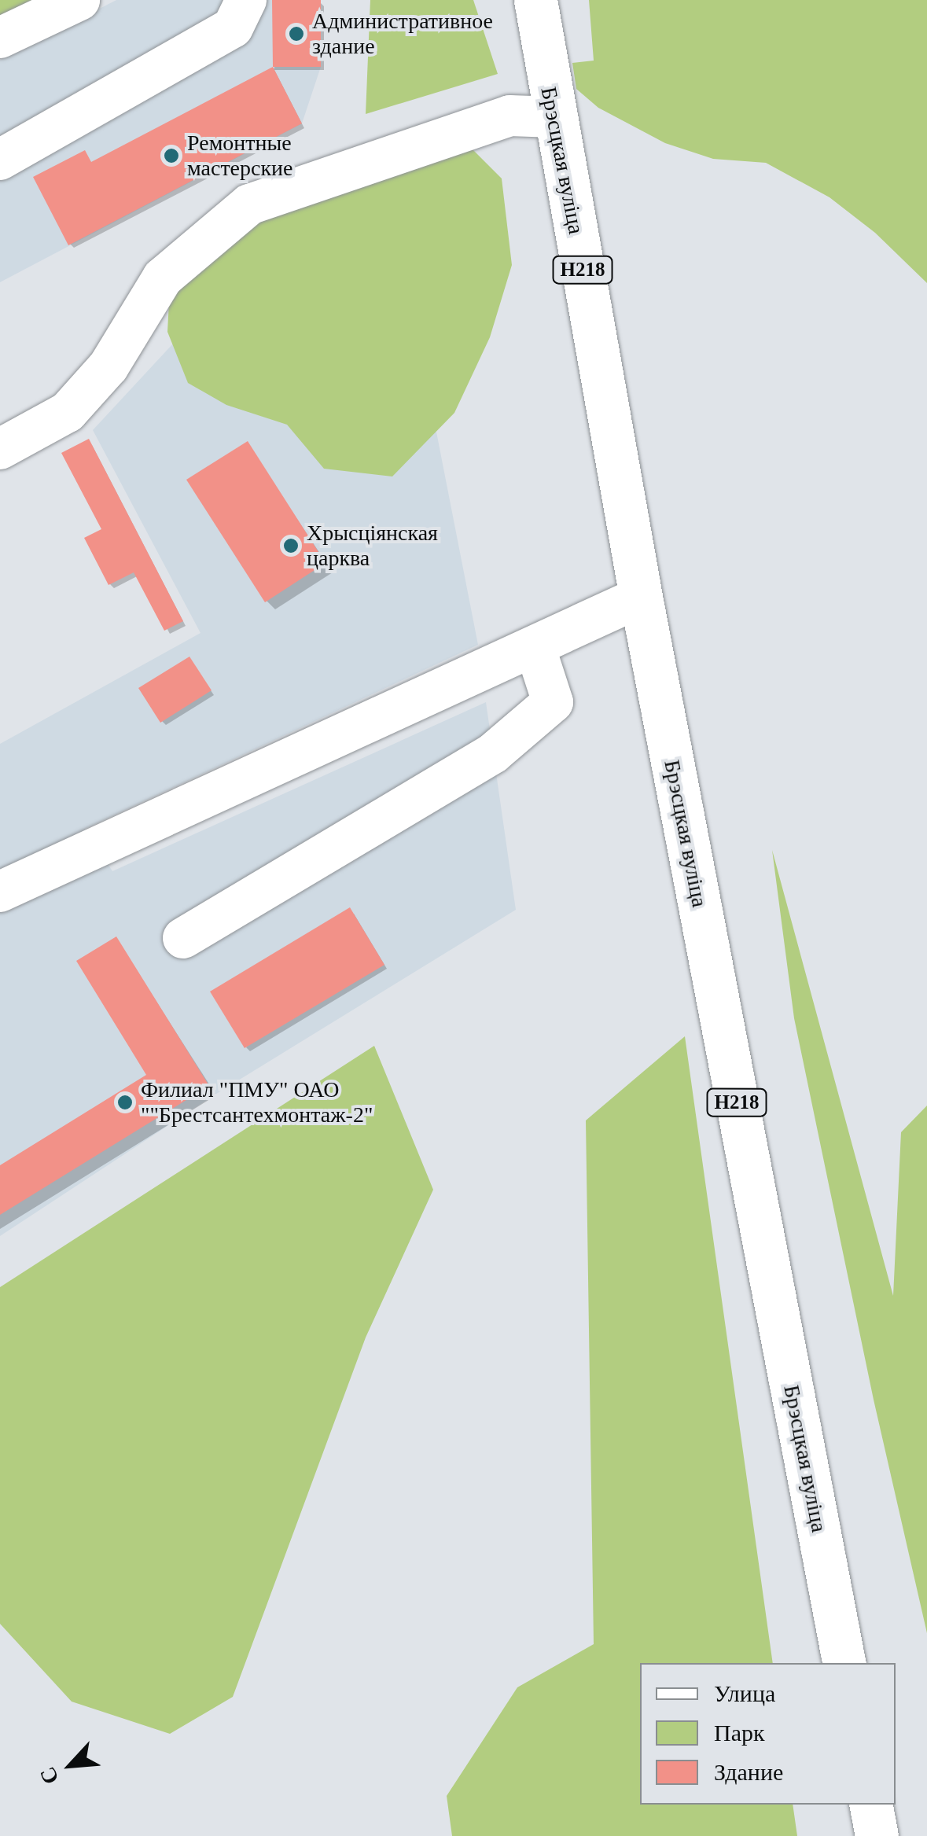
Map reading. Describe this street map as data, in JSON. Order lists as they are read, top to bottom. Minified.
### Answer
{"streets":{"main road":["Брэсцкая вуліца","Н218"]},"places":["Административное здание","Ремонтные мастерские","Хрысціянская царква","Филиал \"ПМУ\" ОАО \"\"Брестсантехмонтаж-2\""],"legend":["Улица","Парк","Здание"],"north":"bottom left"}
